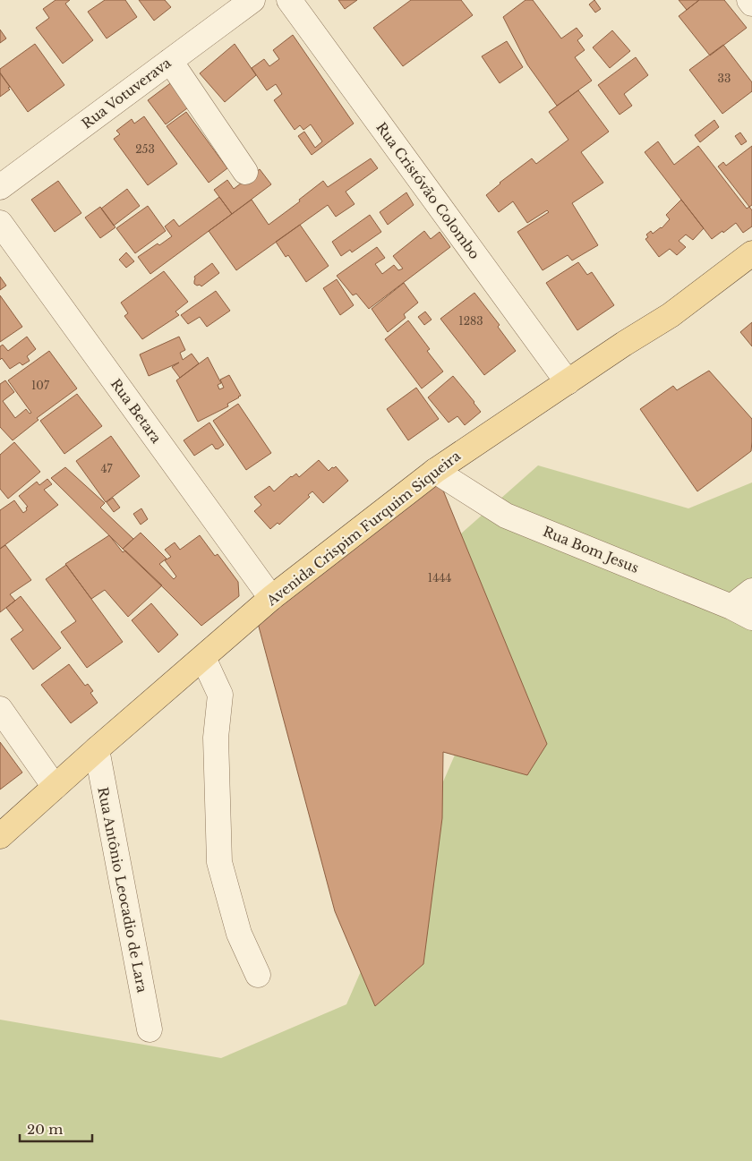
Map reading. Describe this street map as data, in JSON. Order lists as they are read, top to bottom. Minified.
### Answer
{"streets":{"main road":["Avenida Crispim Furquim Siqueira"],"street":["Rua Votuverava","Rua Cristóvão Colombo","Rua Betara","Rua Bom Jesus","Rua Antônio Leocadio de Lara"]},"crossings":[["Rua Cristóvão Colombo","Avenida Crispim Furquim Siqueira"],["Rua Betara","Avenida Crispim Furquim Siqueira"],["Avenida Crispim Furquim Siqueira","Rua Bom Jesus"],["Avenida Crispim Furquim Siqueira","Rua Antônio Leocadio de Lara"]],"house_numbers":["33","253","1283","107","47","1444"],"scale_bar":"20 m"}
